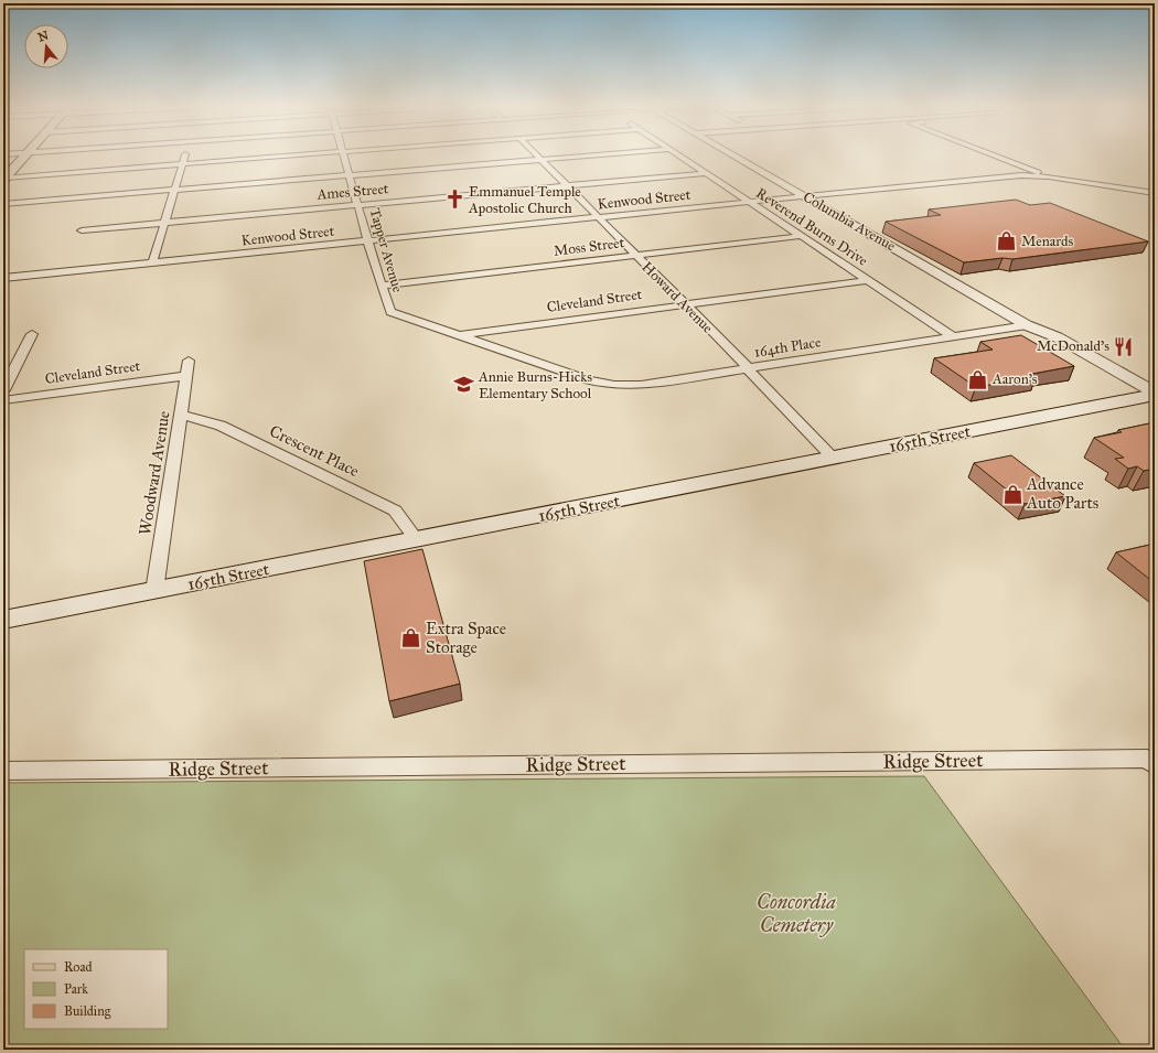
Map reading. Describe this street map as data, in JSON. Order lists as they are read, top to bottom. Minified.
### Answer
{"streets":{"main road":["165th Street"],"street":["Ames Street","Kenwood Street","Columbia Avenue","Reverend Burns Drive","Moss Street","Tapper Avenue","Howard Avenue","Cleveland Street","164th Place","Crescent Place","Woodward Avenue","Ridge Street"]},"crossings":[["Ames Street","Reverend Burns Drive"],["Ames Street","Tapper Avenue"],["Ames Street","Howard Avenue"],["Kenwood Street","Columbia Avenue"],["Kenwood Street","Reverend Burns Drive"],["Kenwood Street","Tapper Avenue"],["Kenwood Street","Howard Avenue"],["Columbia Avenue","164th Place"],["Columbia Avenue","165th Street"],["Reverend Burns Drive","Moss Street"],["Reverend Burns Drive","Cleveland Street"],["Reverend Burns Drive","164th Place"],["Moss Street","Tapper Avenue"],["Moss Street","Howard Avenue"],["Tapper Avenue","Cleveland Street"],["Tapper Avenue","164th Place"],["Howard Avenue","Cleveland Street"],["Howard Avenue","164th Place"],["Howard Avenue","165th Street"],["Cleveland Street","Woodward Avenue"],["165th Street","Crescent Place"],["165th Street","Woodward Avenue"],["Crescent Place","Woodward Avenue"]],"parks":["Concordia Cemetery"],"places":{"church":["Emmanuel Temple Apostolic Church"],"shop":["Menards","Aaron's","Advance Auto Parts","Extra Space Storage"],"restaurant":["McDonald's"],"school or university":["Annie Burns-Hicks Elementary School"]},"legend":["Road","Park","Building"],"north":"top"}
